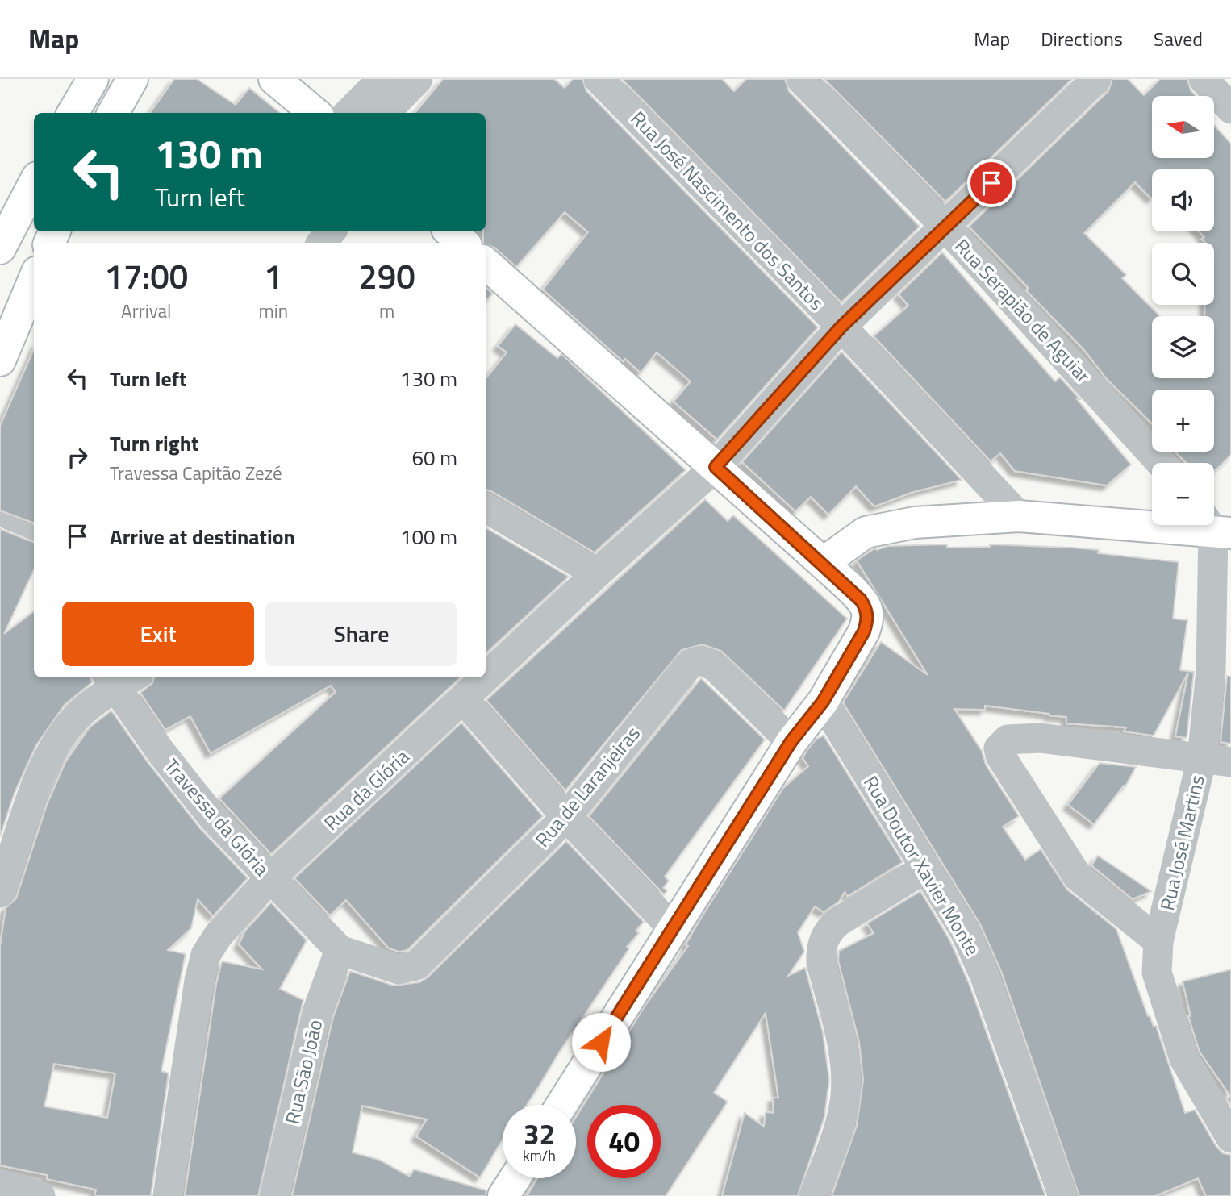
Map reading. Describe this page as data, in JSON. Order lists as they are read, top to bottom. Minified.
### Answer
{"streets":{"street":["Rua José Nascimento dos Santos","Rua Serapião de Aguiar","Rua de Laranjeiras","Rua da Glória","Travessa da Glória","Rua José Martins","Rua Doutor Xavier Monte","Rua São João"]},"crossings":[["Rua José Nascimento dos Santos","Rua da Glória"],["Rua Serapião de Aguiar","Rua da Glória"],["Rua de Laranjeiras","Travessa da Glória"],["Rua de Laranjeiras","Rua São João"],["Rua da Glória","Travessa da Glória"],["Travessa da Glória","Rua São João"]],"north":"left","page":{"header":"Map","nav":["Map","Directions","Saved"],"map_buttons":["+","−"],"turn":["130 m","Turn left"],"eta":["17:00","Arrival","1","min","290","m"],"list":[{"name":"Turn left","value":"130 m"},{"name":"Turn right","note":"Travessa Capitão Zezé","value":"60 m"},{"name":"Arrive at destination","value":"100 m"}],"buttons":["Exit","Share"],"speed":"32 km/h","limit":"40"}}
